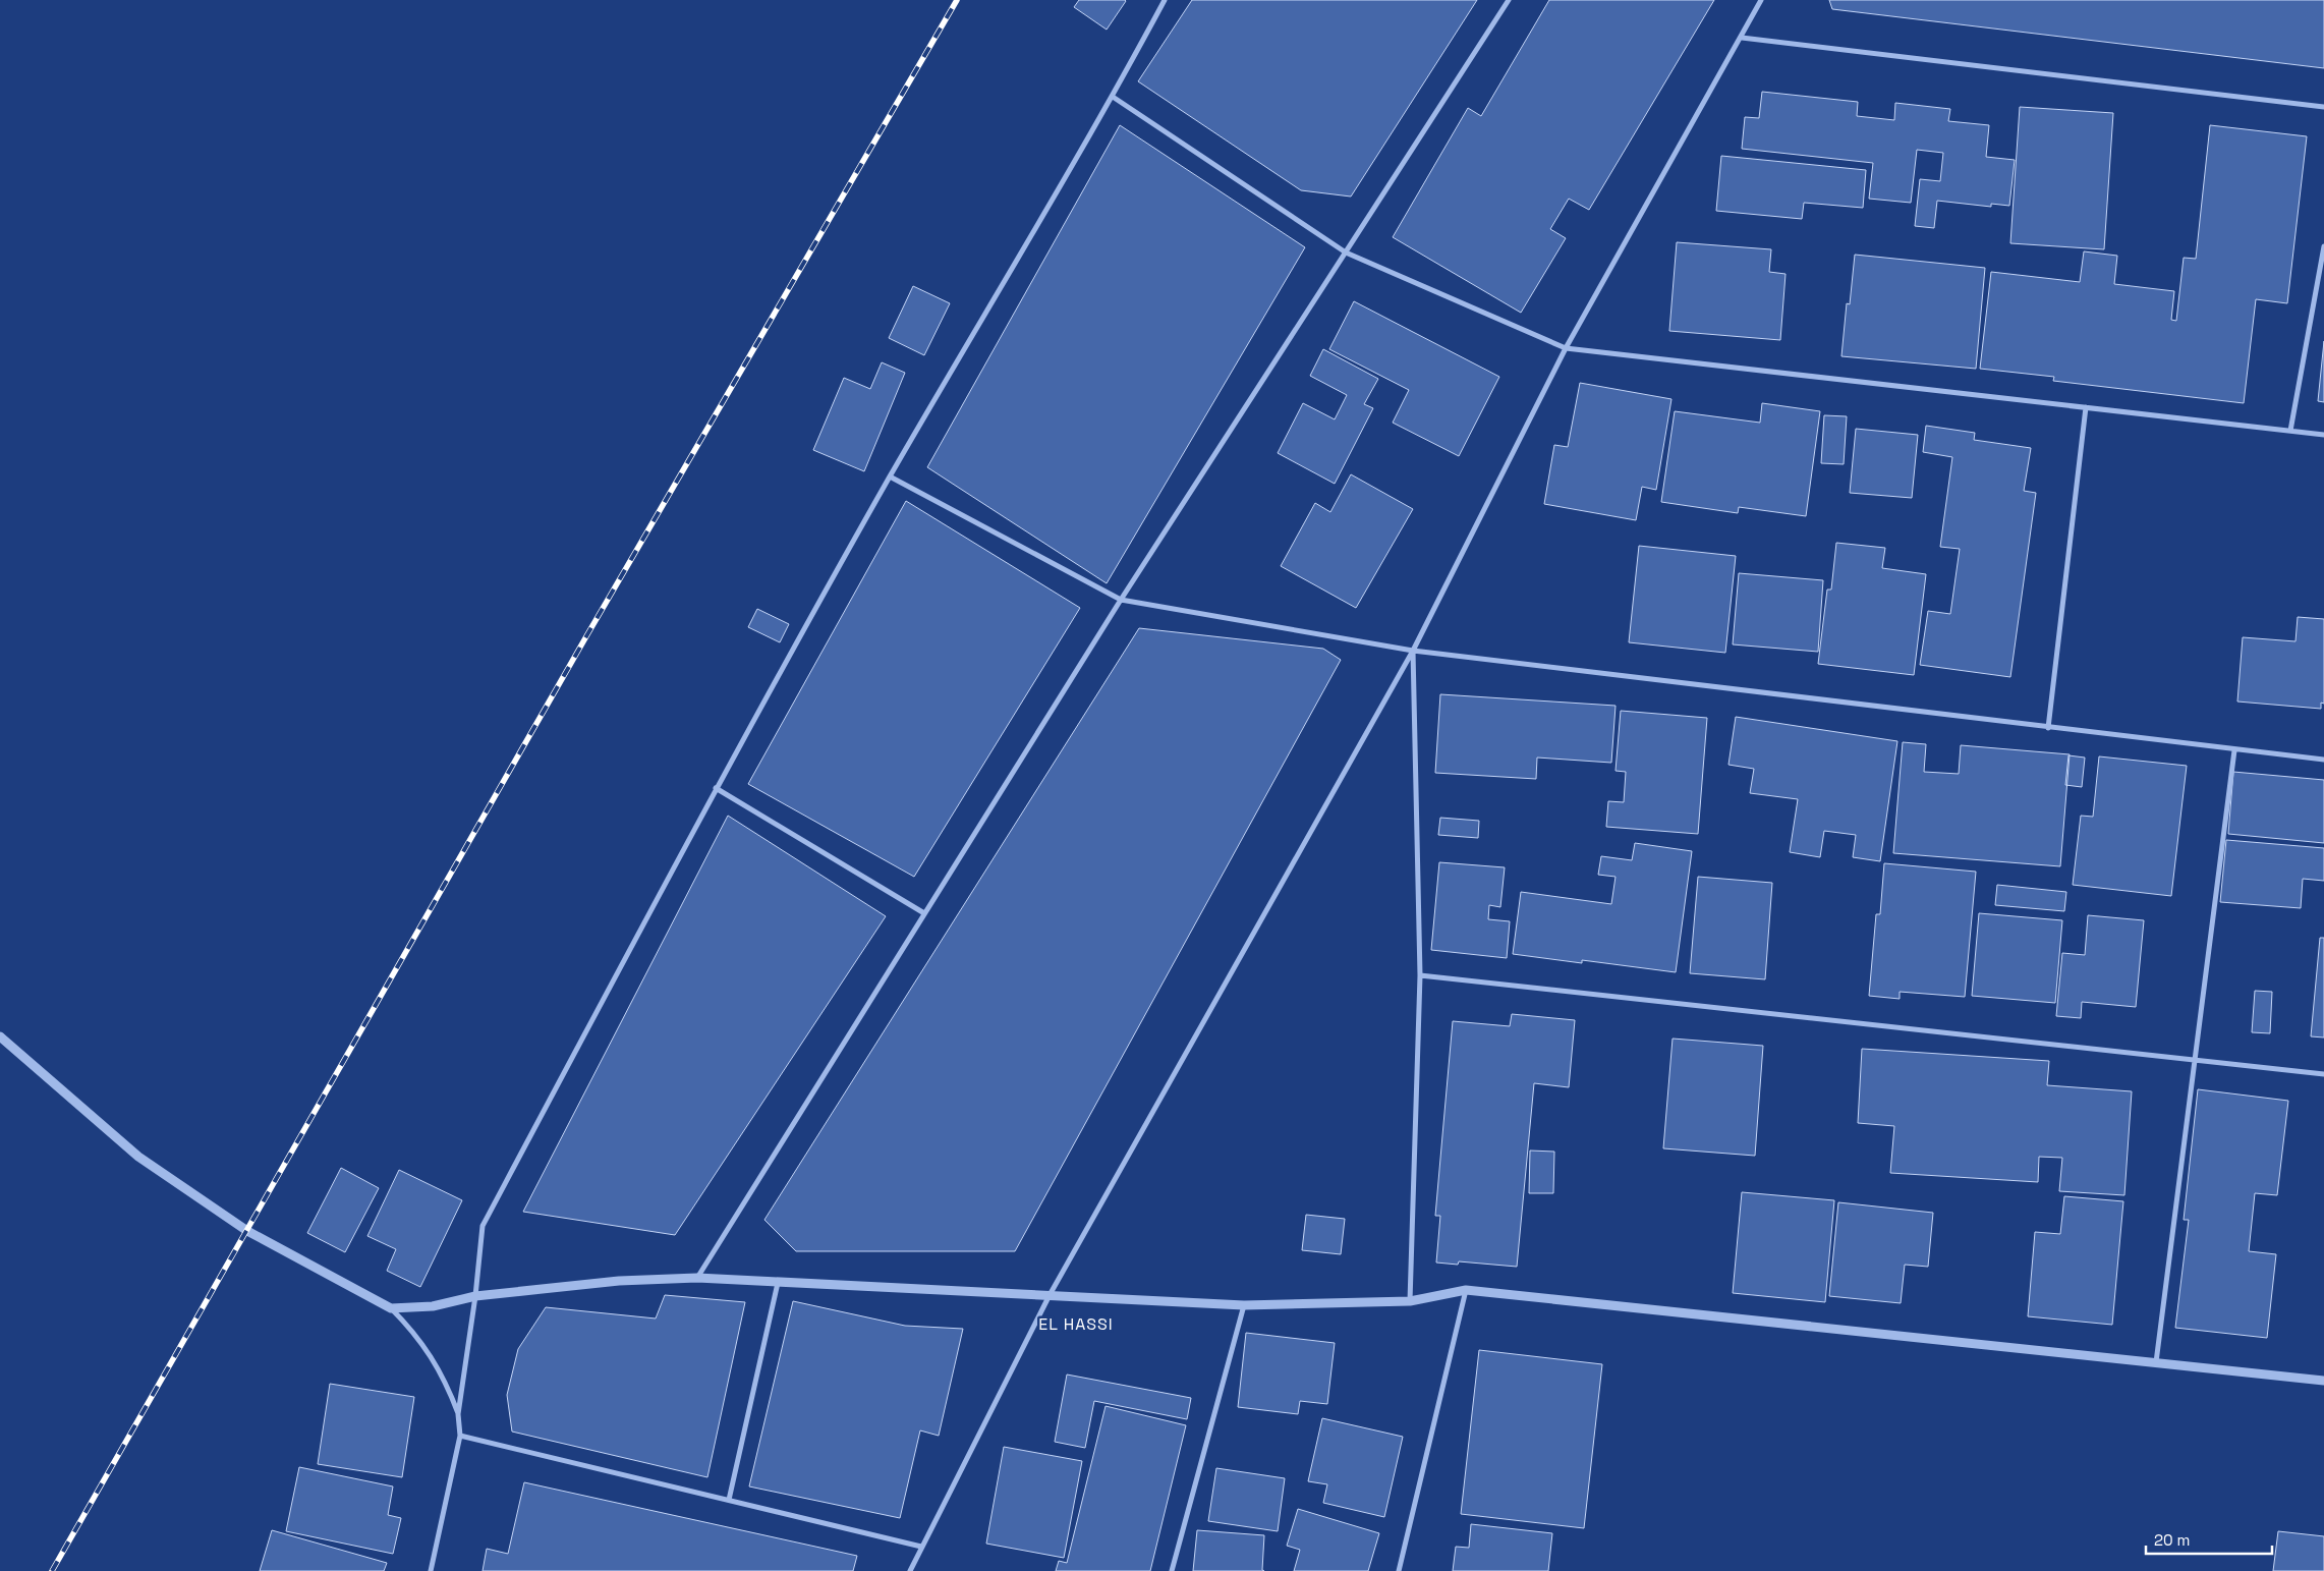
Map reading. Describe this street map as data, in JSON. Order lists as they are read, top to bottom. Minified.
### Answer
{"districts":["EL HASSI"],"scale_bar":"20 m"}
